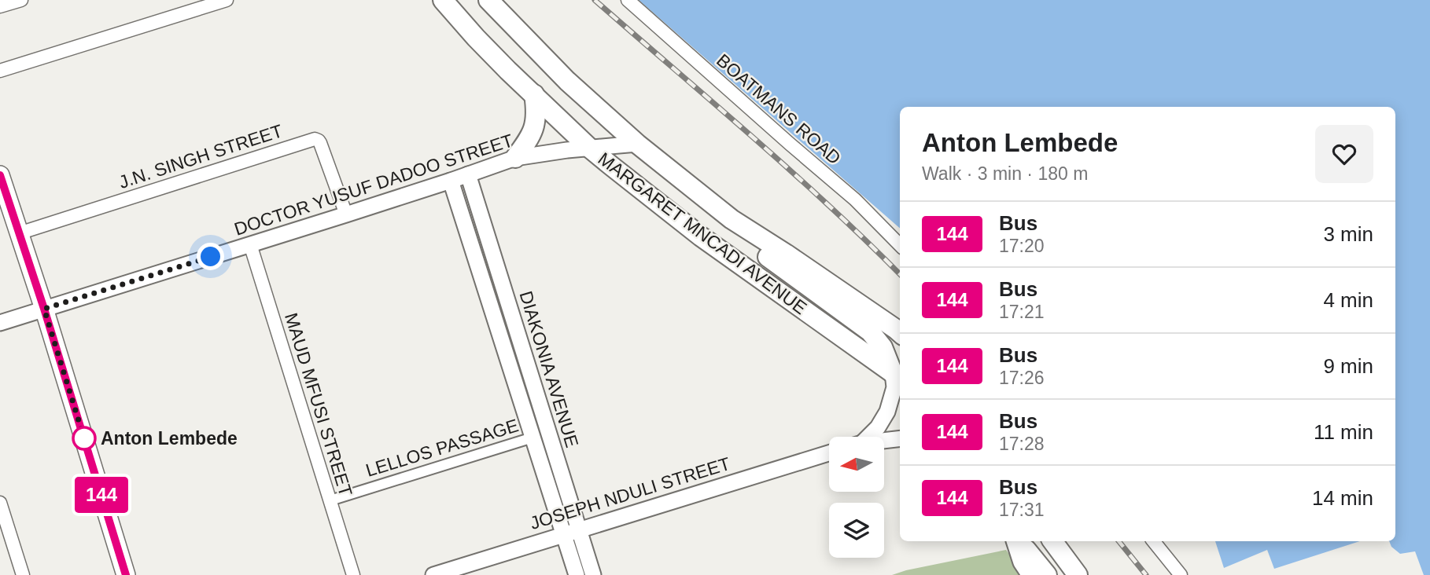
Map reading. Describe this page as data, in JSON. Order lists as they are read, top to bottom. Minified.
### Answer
{"streets":{"main road":["MARGARET MNCADI AVENUE"],"street":["BOATMANS ROAD","J.N. SINGH STREET","DOCTOR YUSUF DADOO STREET","DIAKONIA AVENUE","MAUD MFUSI STREET","LELLOS PASSAGE","JOSEPH NDULI STREET"]},"crossings":[["J.N. SINGH STREET","DOCTOR YUSUF DADOO STREET"],["DOCTOR YUSUF DADOO STREET","MARGARET MNCADI AVENUE"],["DOCTOR YUSUF DADOO STREET","DIAKONIA AVENUE"],["DOCTOR YUSUF DADOO STREET","MAUD MFUSI STREET"],["DIAKONIA AVENUE","LELLOS PASSAGE"],["DIAKONIA AVENUE","JOSEPH NDULI STREET"],["MAUD MFUSI STREET","LELLOS PASSAGE"]],"places":["Anton Lembede"],"lines":["bus line 144"],"north":"left","page":{"on_map":"144","heading":["Anton Lembede","Walk · 3 min · 180 m"],"list":[{"mark":"144","name":"Bus","note":"17:20","value":"3 min"},{"mark":"144","name":"Bus","note":"17:21","value":"4 min"},{"mark":"144","name":"Bus","note":"17:26","value":"9 min"},{"mark":"144","name":"Bus","note":"17:28","value":"11 min"},{"mark":"144","name":"Bus","note":"17:31","value":"14 min"}]}}
